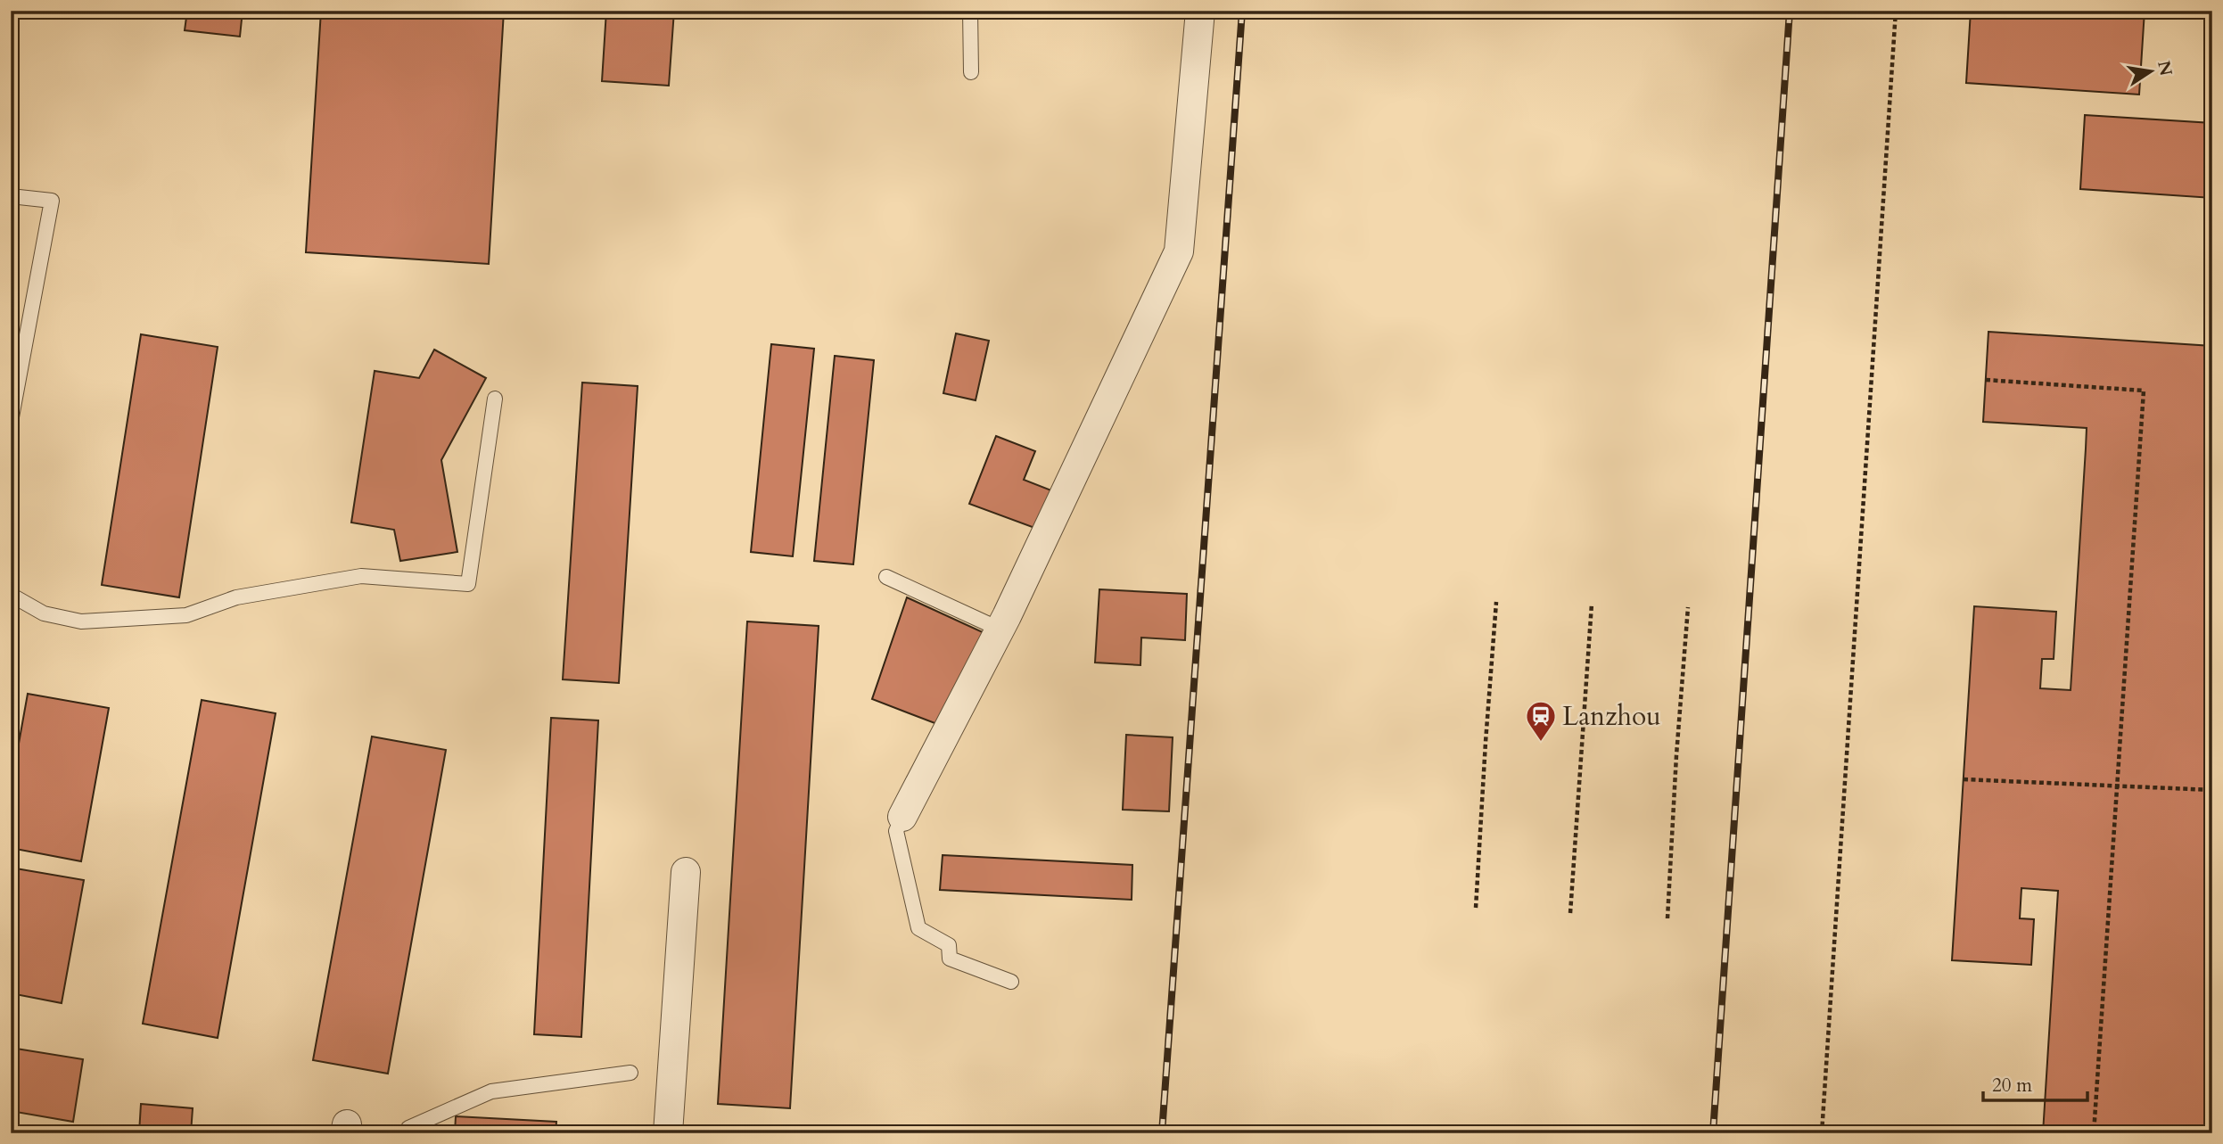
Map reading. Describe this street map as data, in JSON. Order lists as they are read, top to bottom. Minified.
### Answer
{"places":{"station":["Lanzhou"]},"scale_bar":"20 m","north":"right"}
